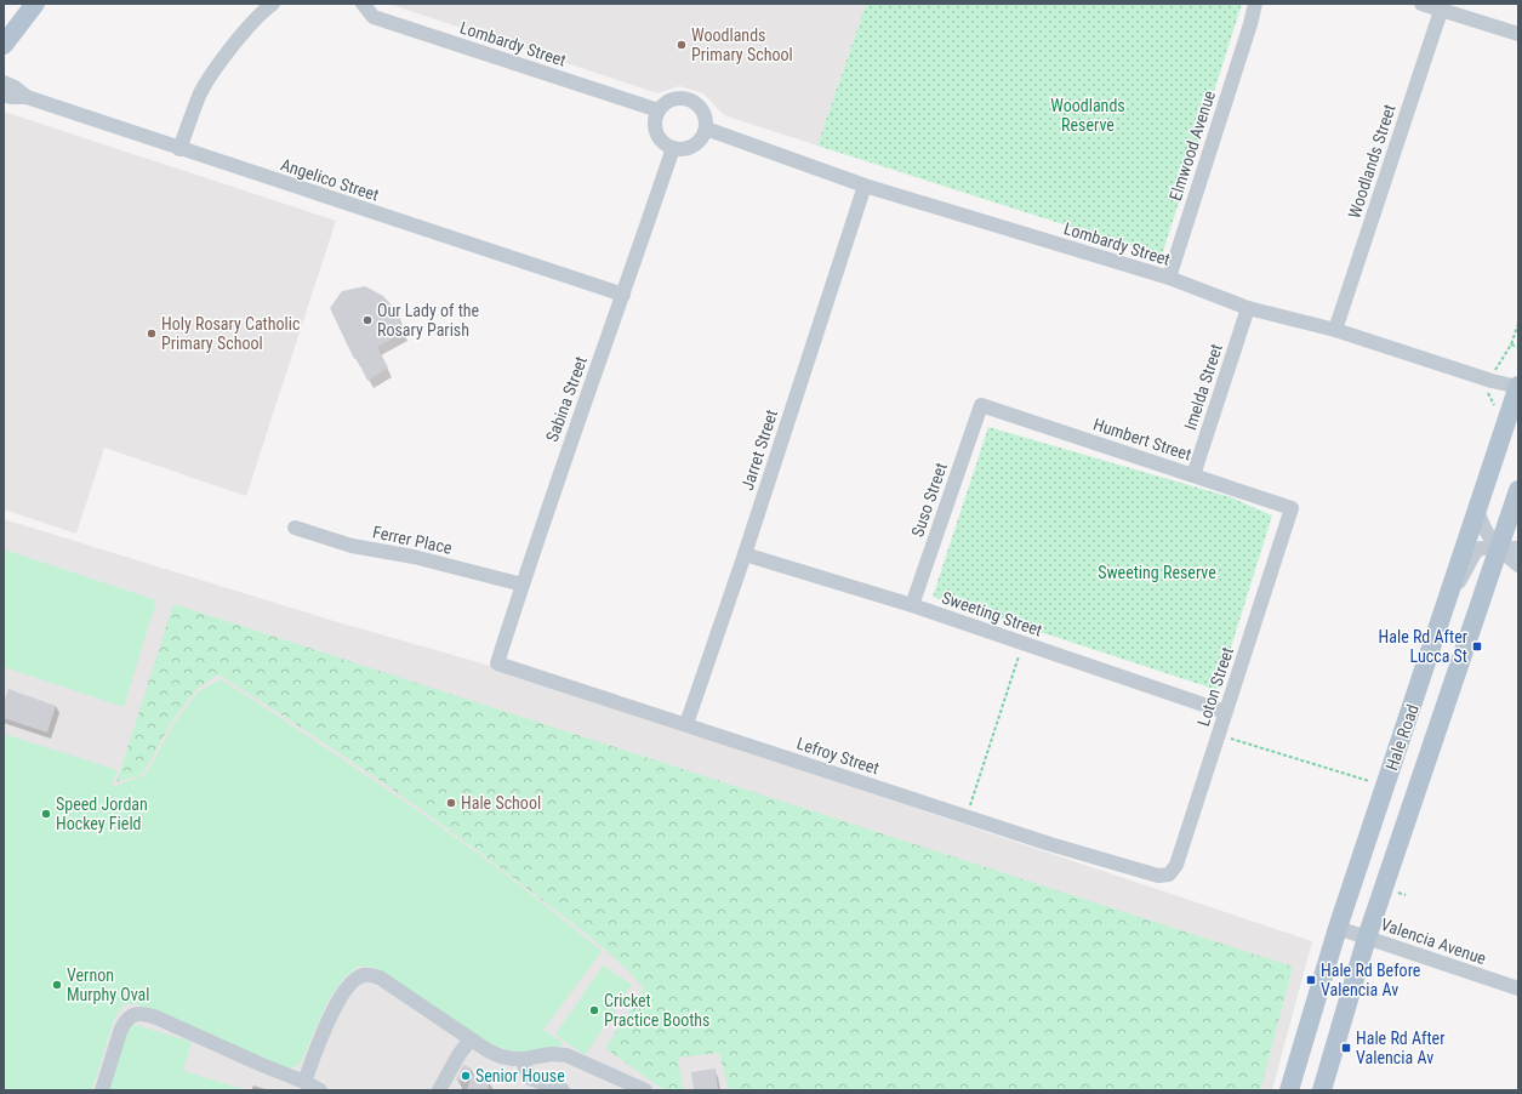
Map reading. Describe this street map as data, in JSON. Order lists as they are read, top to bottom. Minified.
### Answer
{"streets":{"main road":["Hale Road"],"street":["Lombardy Street","Elmwood Avenue","Woodlands Street","Angelico Street","Imelda Street","Sabina Street","Humbert Street","Jarret Street","Suso Street","Ferrer Place","Sweeting Street","Loton Street","Lefroy Street","Valencia Avenue"]},"crossings":[["Lombardy Street","Elmwood Avenue"],["Lombardy Street","Woodlands Street"],["Lombardy Street","Imelda Street"],["Lombardy Street","Sabina Street"],["Lombardy Street","Jarret Street"],["Lombardy Street","Hale Road"],["Angelico Street","Sabina Street"],["Imelda Street","Humbert Street"],["Sabina Street","Ferrer Place"],["Sabina Street","Lefroy Street"],["Humbert Street","Suso Street"],["Humbert Street","Loton Street"],["Jarret Street","Sweeting Street"],["Jarret Street","Lefroy Street"],["Suso Street","Sweeting Street"],["Sweeting Street","Loton Street"],["Loton Street","Lefroy Street"],["Hale Road","Valencia Avenue"]],"parks":["Woodlands Reserve","Sweeting Reserve"],"places":{"other":["Woodlands Primary School","Our Lady of the Rosary Parish","Holy Rosary Catholic Primary School","Hale School","Speed Jordan Hockey Field","Vernon Murphy Oval","Cricket Practice Booths","Senior House"],"transit":["Hale Rd After Lucca St","Hale Rd Before Valencia Av","Hale Rd After Valencia Av"]}}
